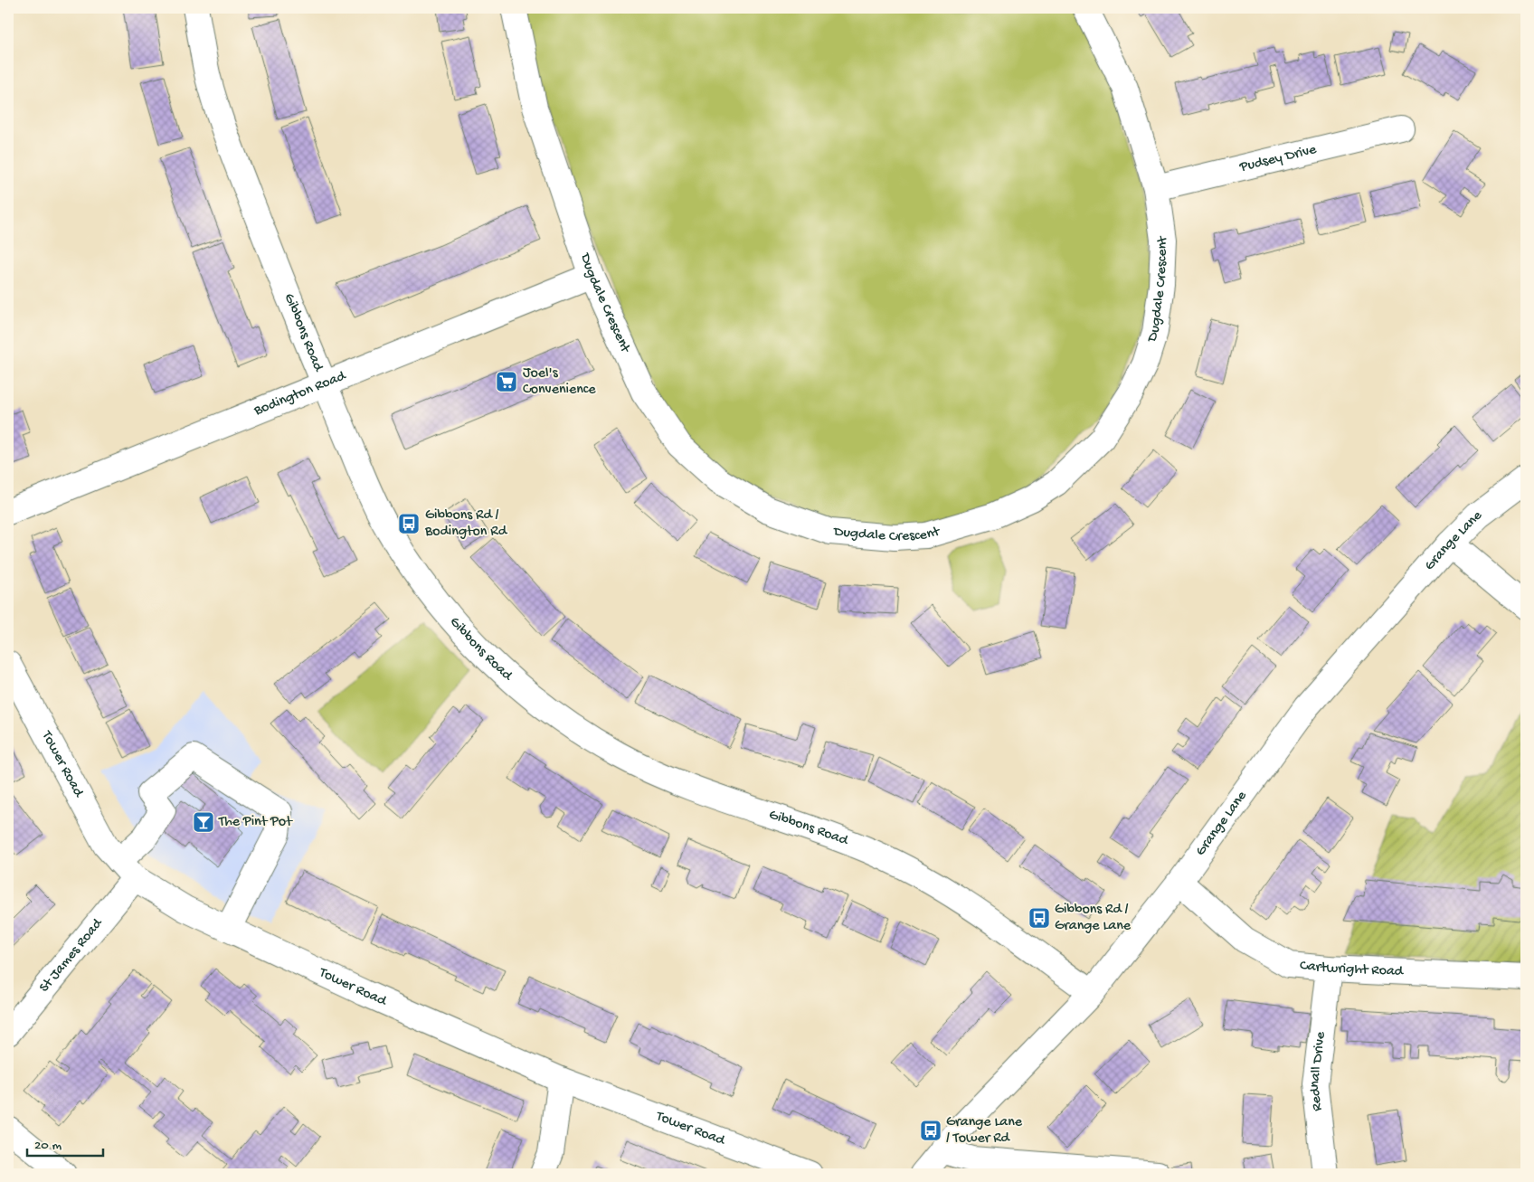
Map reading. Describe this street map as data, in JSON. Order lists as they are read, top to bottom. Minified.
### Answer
{"streets":{"street":["Pudsey Drive","Dugdale Crescent","Gibbons Road","Bodington Road","Grange Lane","Tower Road","St James Road","Cartwright Road","Rednall Drive"]},"crossings":[["Pudsey Drive","Dugdale Crescent"],["Dugdale Crescent","Bodington Road"],["Gibbons Road","Bodington Road"],["Gibbons Road","Grange Lane"],["Grange Lane","Cartwright Road"],["Tower Road","St James Road"],["Cartwright Road","Rednall Drive"]],"places":{"supermarket":["Joel's Convenience"],"bus stop":["Gibbons Rd / Bodington Rd","Gibbons Rd / Grange Lane","Grange Lane / Tower Rd"],"bar":["The Pint Pot"]},"scale_bar":"20 m"}
